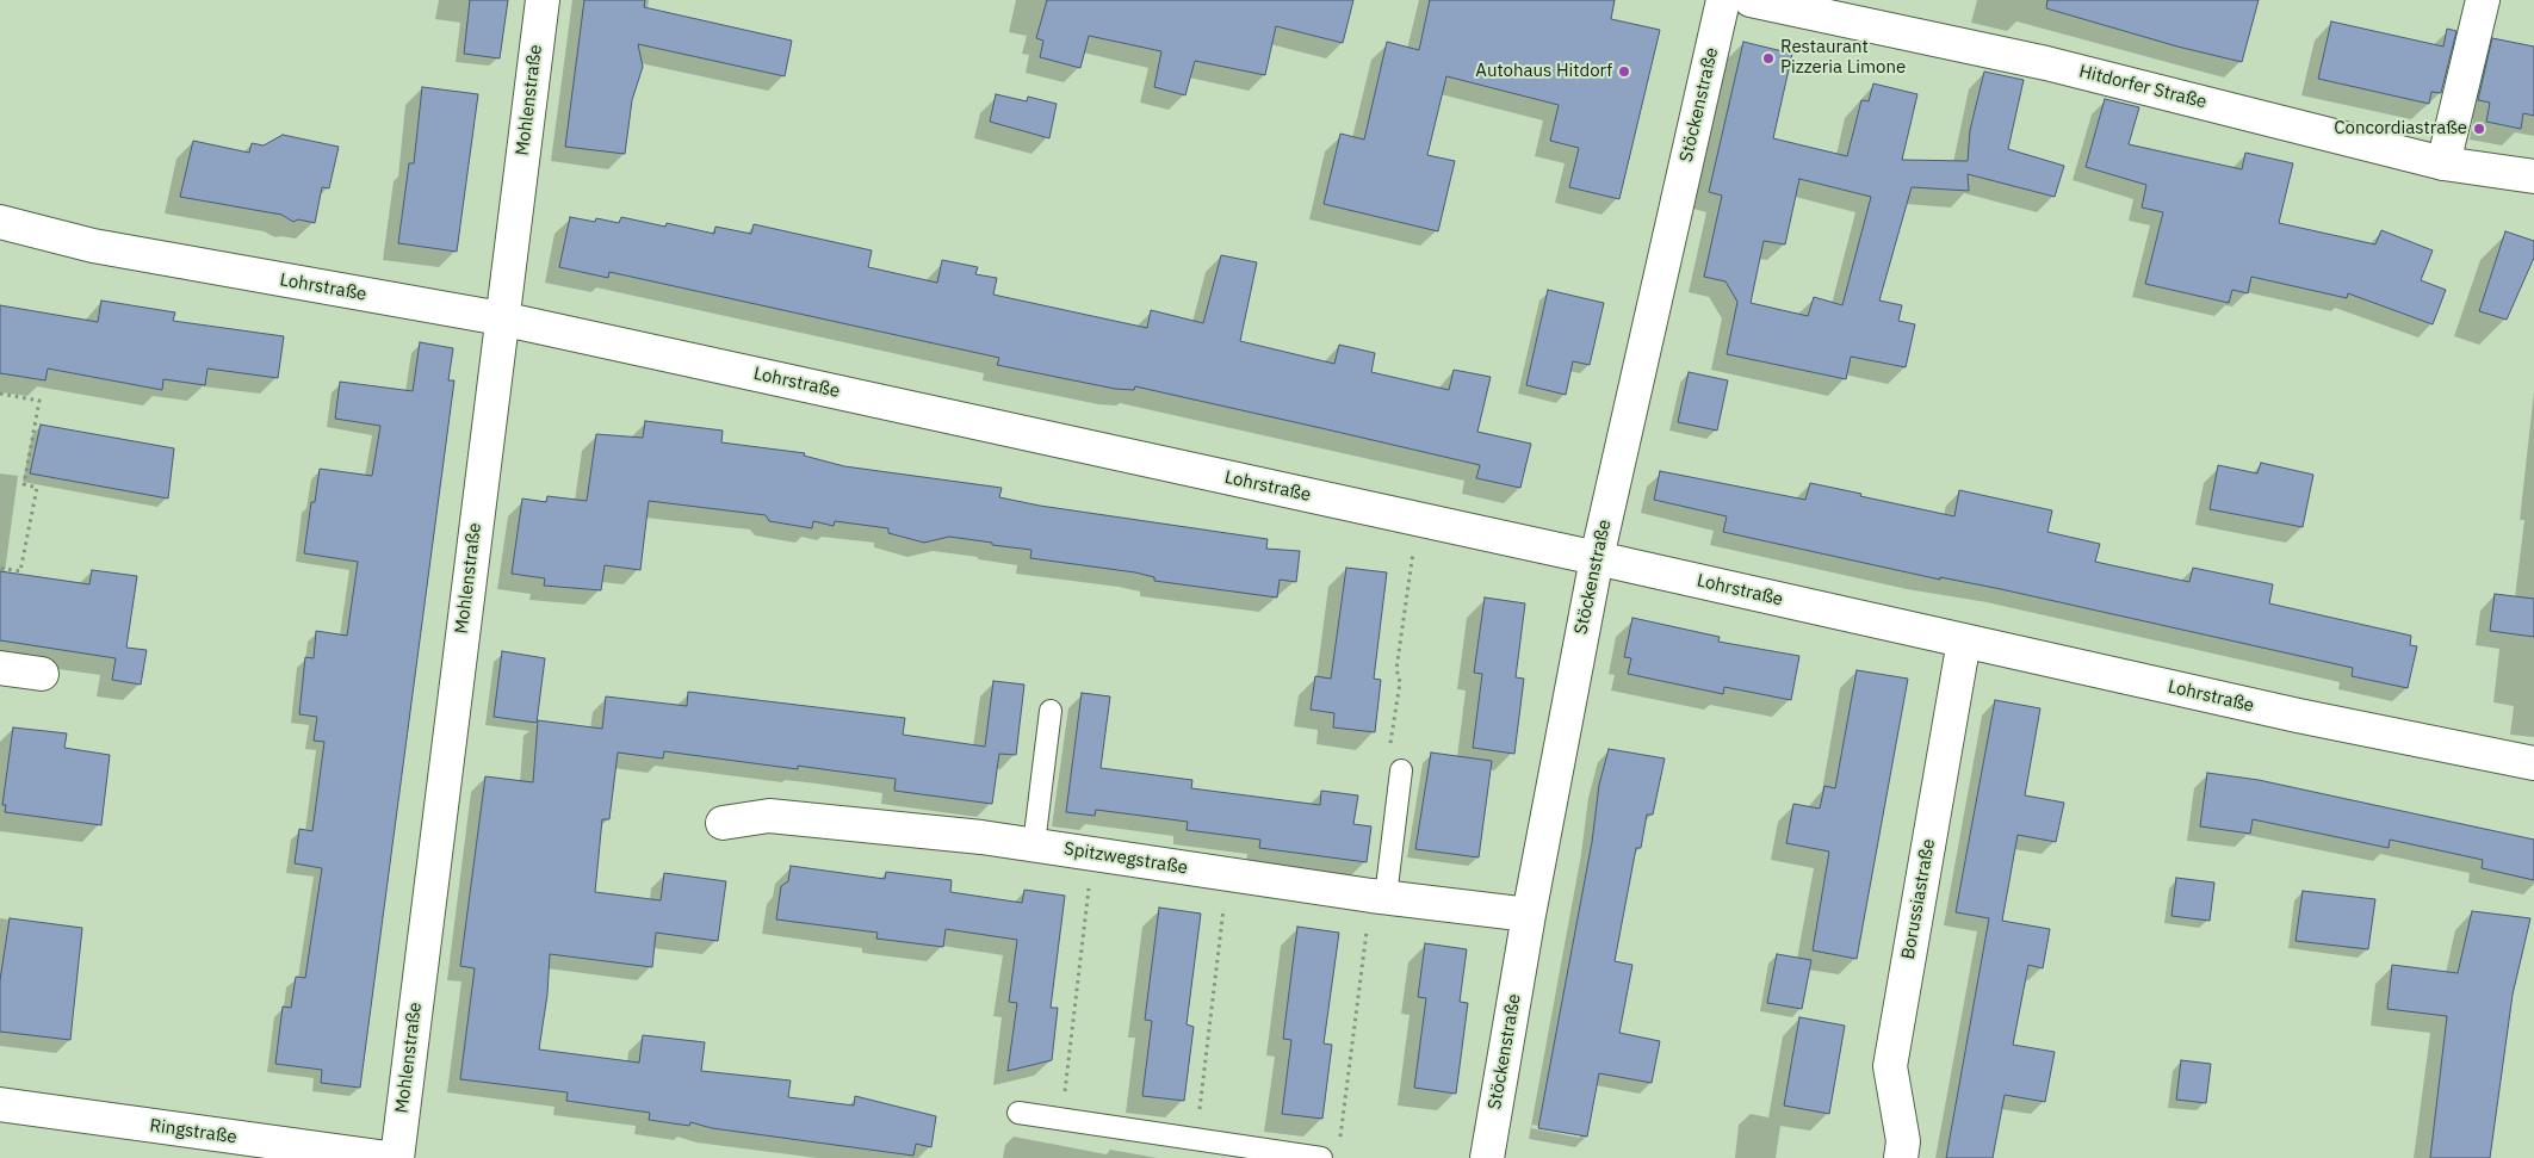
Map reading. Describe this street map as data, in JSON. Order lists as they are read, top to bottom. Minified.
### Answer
{"streets":{"street":["Hitdorfer Straße","Mohlenstraße","Stöckenstraße","Lohrstraße","Spitzwegstraße","Borussiastraße","Ringstraße"]},"crossings":[["Mohlenstraße","Lohrstraße"],["Stöckenstraße","Lohrstraße"],["Stöckenstraße","Spitzwegstraße"],["Lohrstraße","Borussiastraße"]],"places":["Restaurant Pizzeria Limone","Autohaus Hitdorf","Concordiastraße"]}
